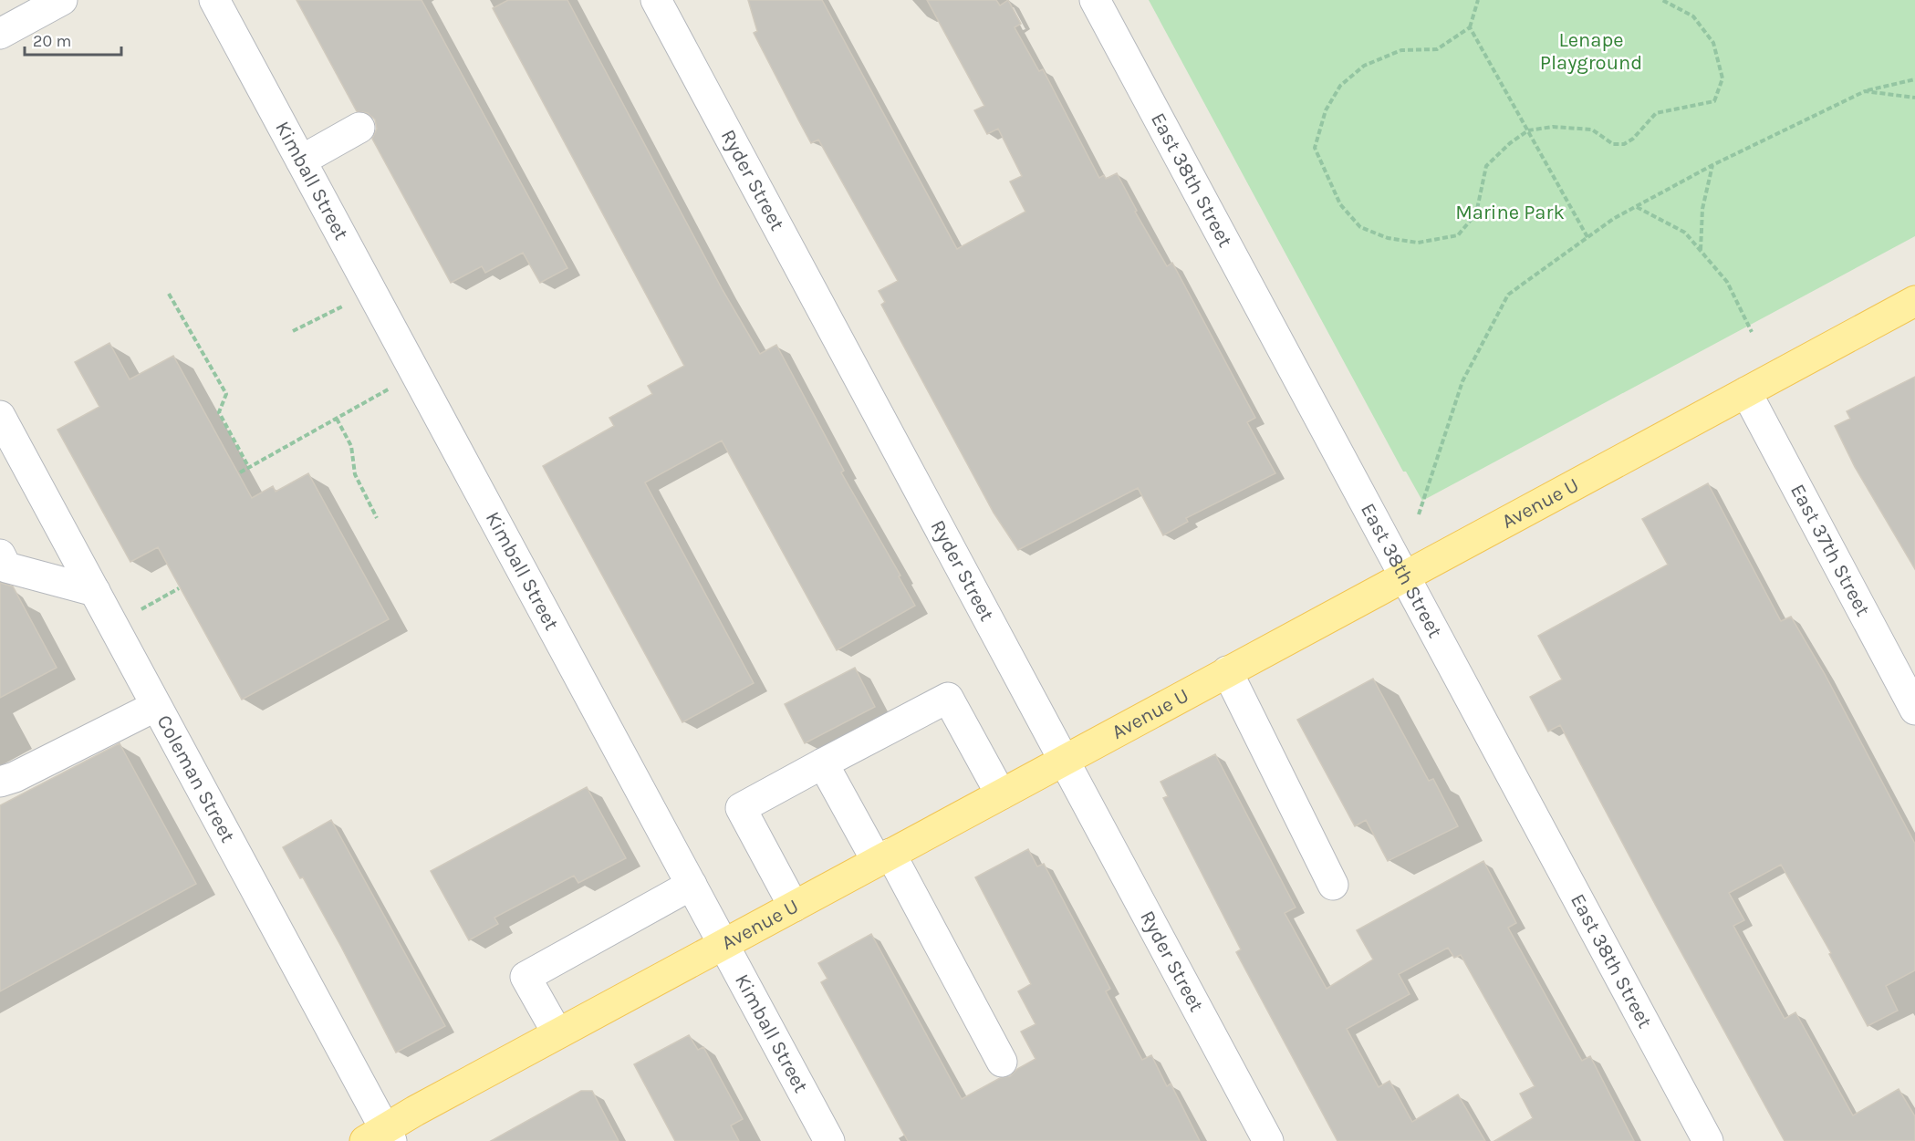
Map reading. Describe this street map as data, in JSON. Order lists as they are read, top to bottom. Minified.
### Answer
{"streets":{"main road":["Avenue U"],"street":["Ryder Street","East 38th Street","Kimball Street","East 37th Street","Coleman Street"]},"crossings":[["Ryder Street","Avenue U"],["East 38th Street","Avenue U"],["Kimball Street","Avenue U"],["Avenue U","East 37th Street"],["Avenue U","Coleman Street"]],"parks":["Lenape Playground","Marine Park"],"scale_bar":"20 m"}
